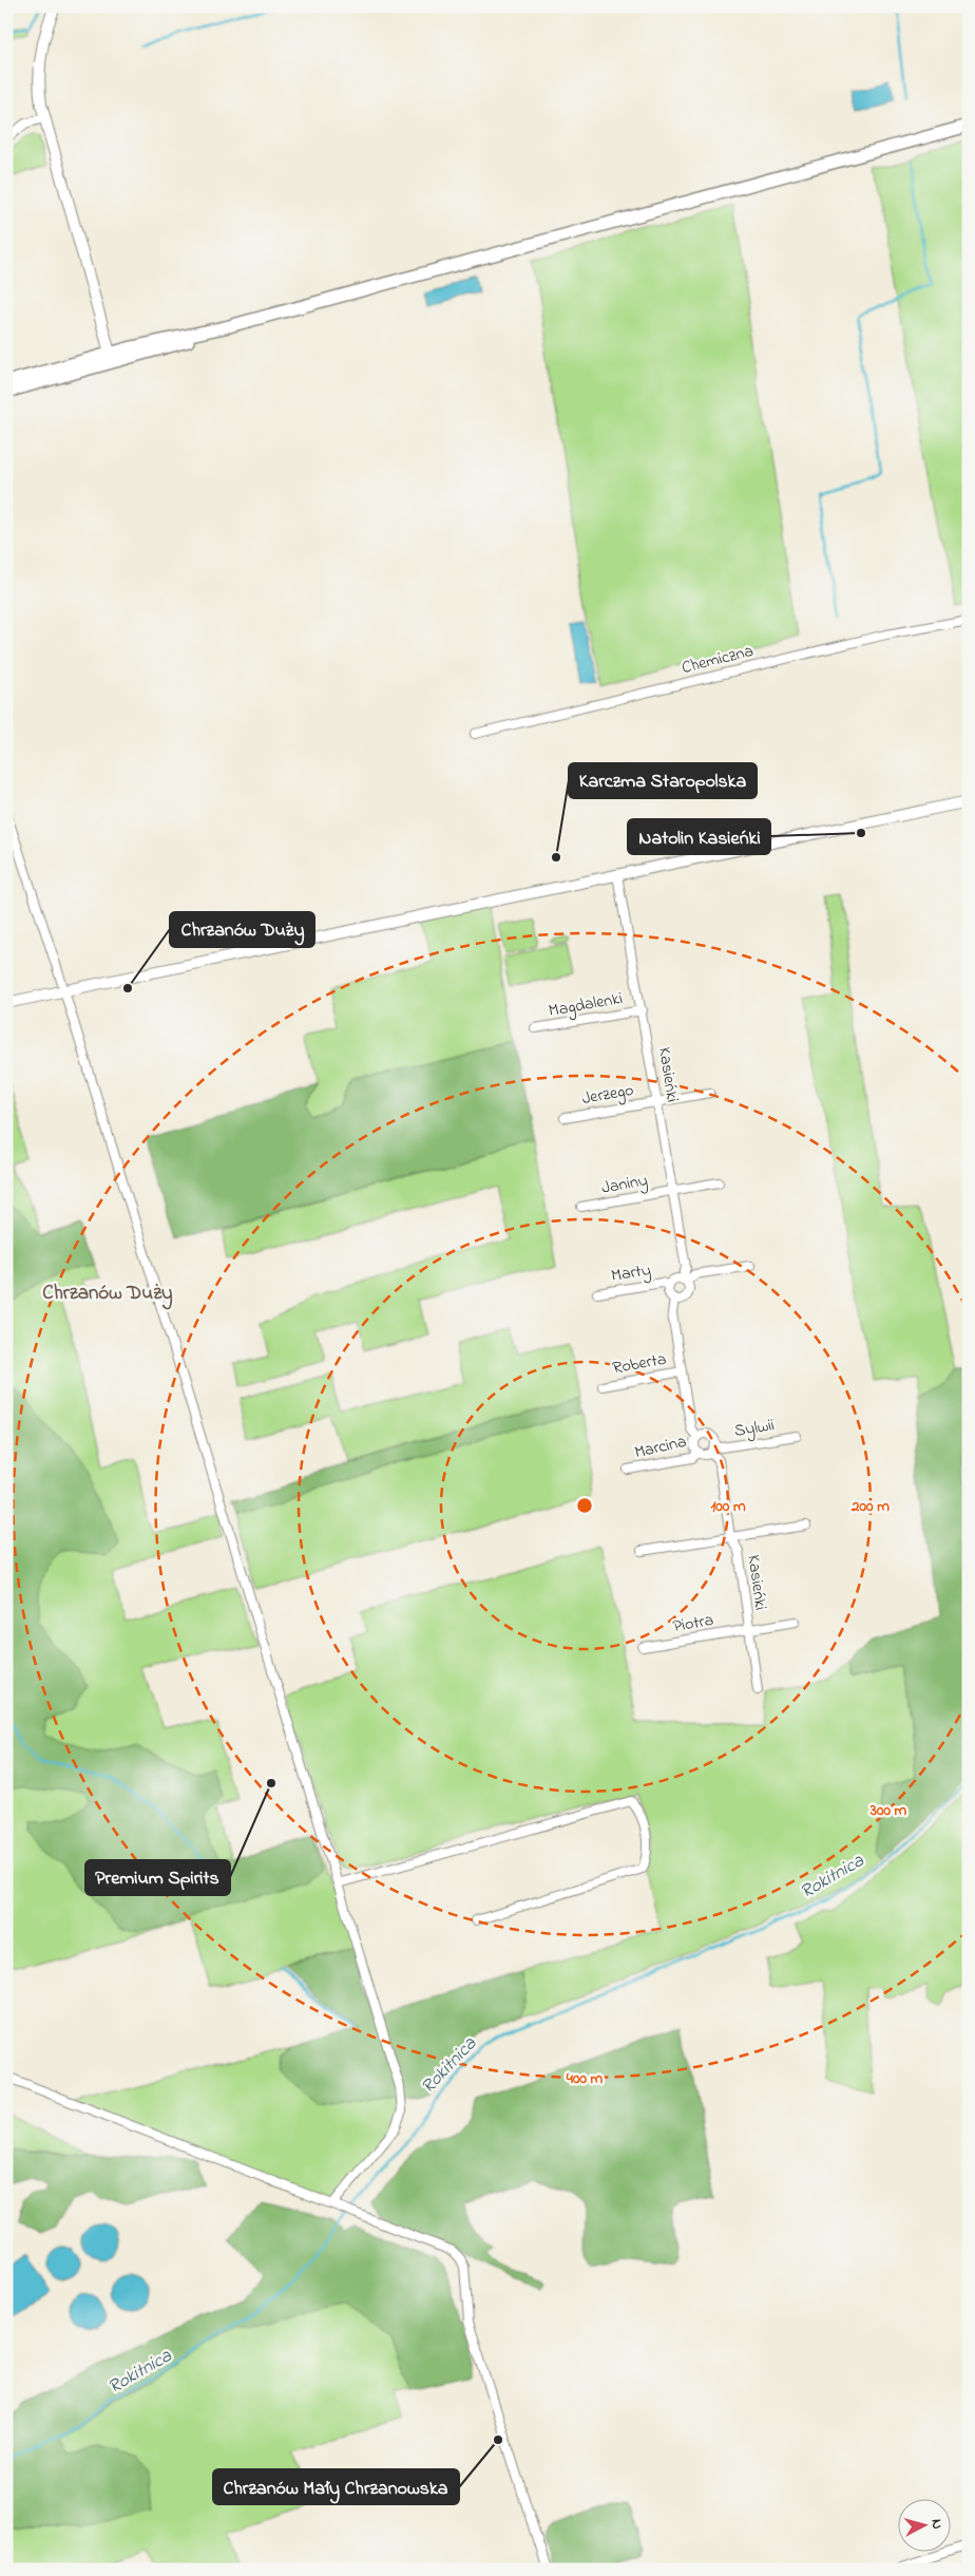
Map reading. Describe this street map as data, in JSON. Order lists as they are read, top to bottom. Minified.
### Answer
{"streets":{"street":["Chemiczna","Magdalenki","Kasieńki","Jerzego","Janiny","Marty","Roberta","Sylwii","Marcina","Piotra"]},"crossings":[["Magdalenki","Kasieńki"],["Kasieńki","Jerzego"],["Kasieńki","Janiny"],["Kasieńki","Marty"],["Kasieńki","Sylwii"],["Kasieńki","Marcina"],["Kasieńki","Piotra"],["Sylwii","Marcina"]],"districts":["Chrzanów Duży"],"water":["Rokitnica"],"places":["Natolin Kasieńki","Karczma Staropolska","Chrzanów Duży","Premium Spirits","Chrzanów Mały Chrzanowska"],"north":"right","rings":["100 m","200 m","300 m","400 m"]}
